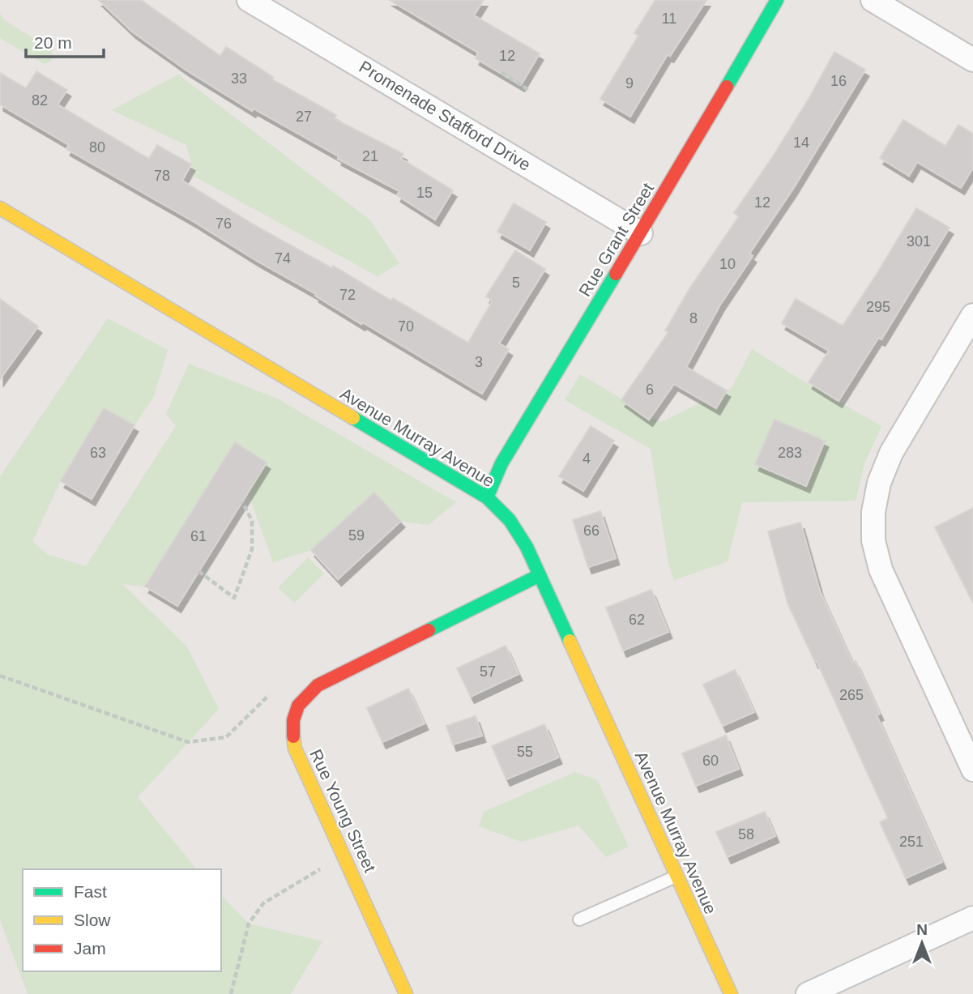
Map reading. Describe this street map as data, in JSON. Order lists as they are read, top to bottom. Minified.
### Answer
{"streets":{"street":["Promenade Stafford Drive","Rue Grant Street","Avenue Murray Avenue","Rue Young Street"]},"crossings":[["Promenade Stafford Drive","Rue Grant Street"],["Rue Grant Street","Avenue Murray Avenue"],["Avenue Murray Avenue","Rue Young Street"]],"house_numbers":["11","12","33","16","9","82","27","14","80","21","78","15","12","76","301","74","10","5","72","295","8","70","3","6","63","283","4","66","59","61","62","57","265","55","60","58","251"],"legend":["Fast","Slow","Jam"],"scale_bar":"20 m","north":"top"}
